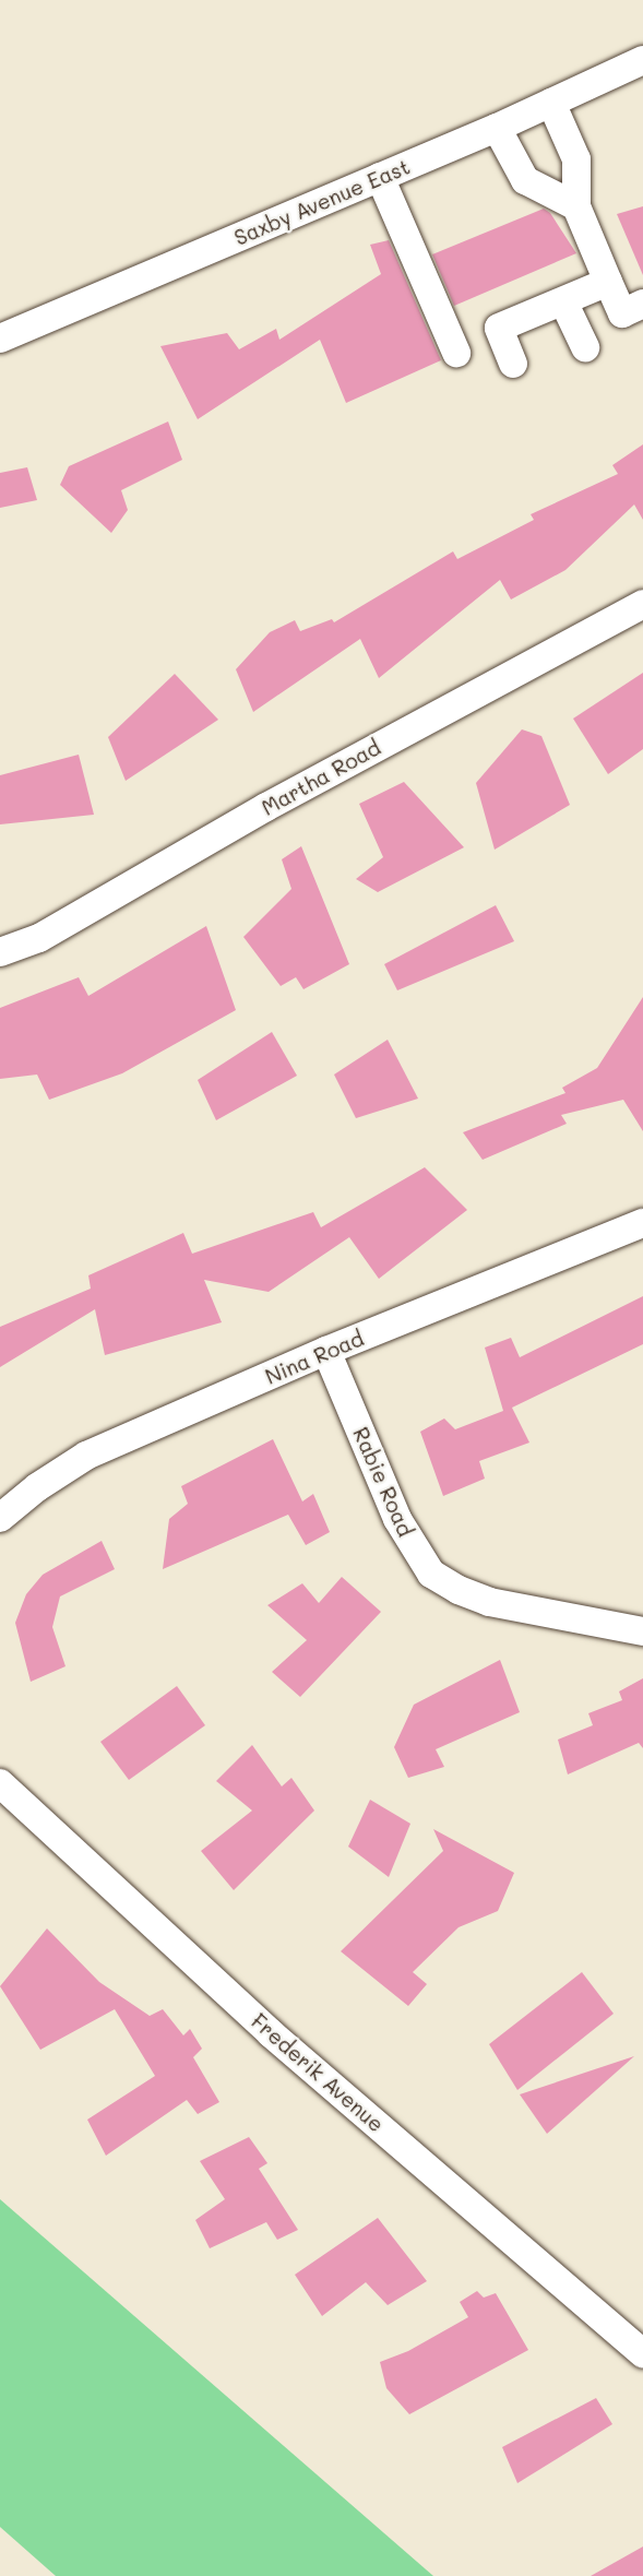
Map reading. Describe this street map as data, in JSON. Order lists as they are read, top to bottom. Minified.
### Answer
{"streets":{"street":["Saxby Avenue East","Martha Road","Nina Road","Rabie Road","Frederik Avenue"]},"crossings":[["Nina Road","Rabie Road"]]}
